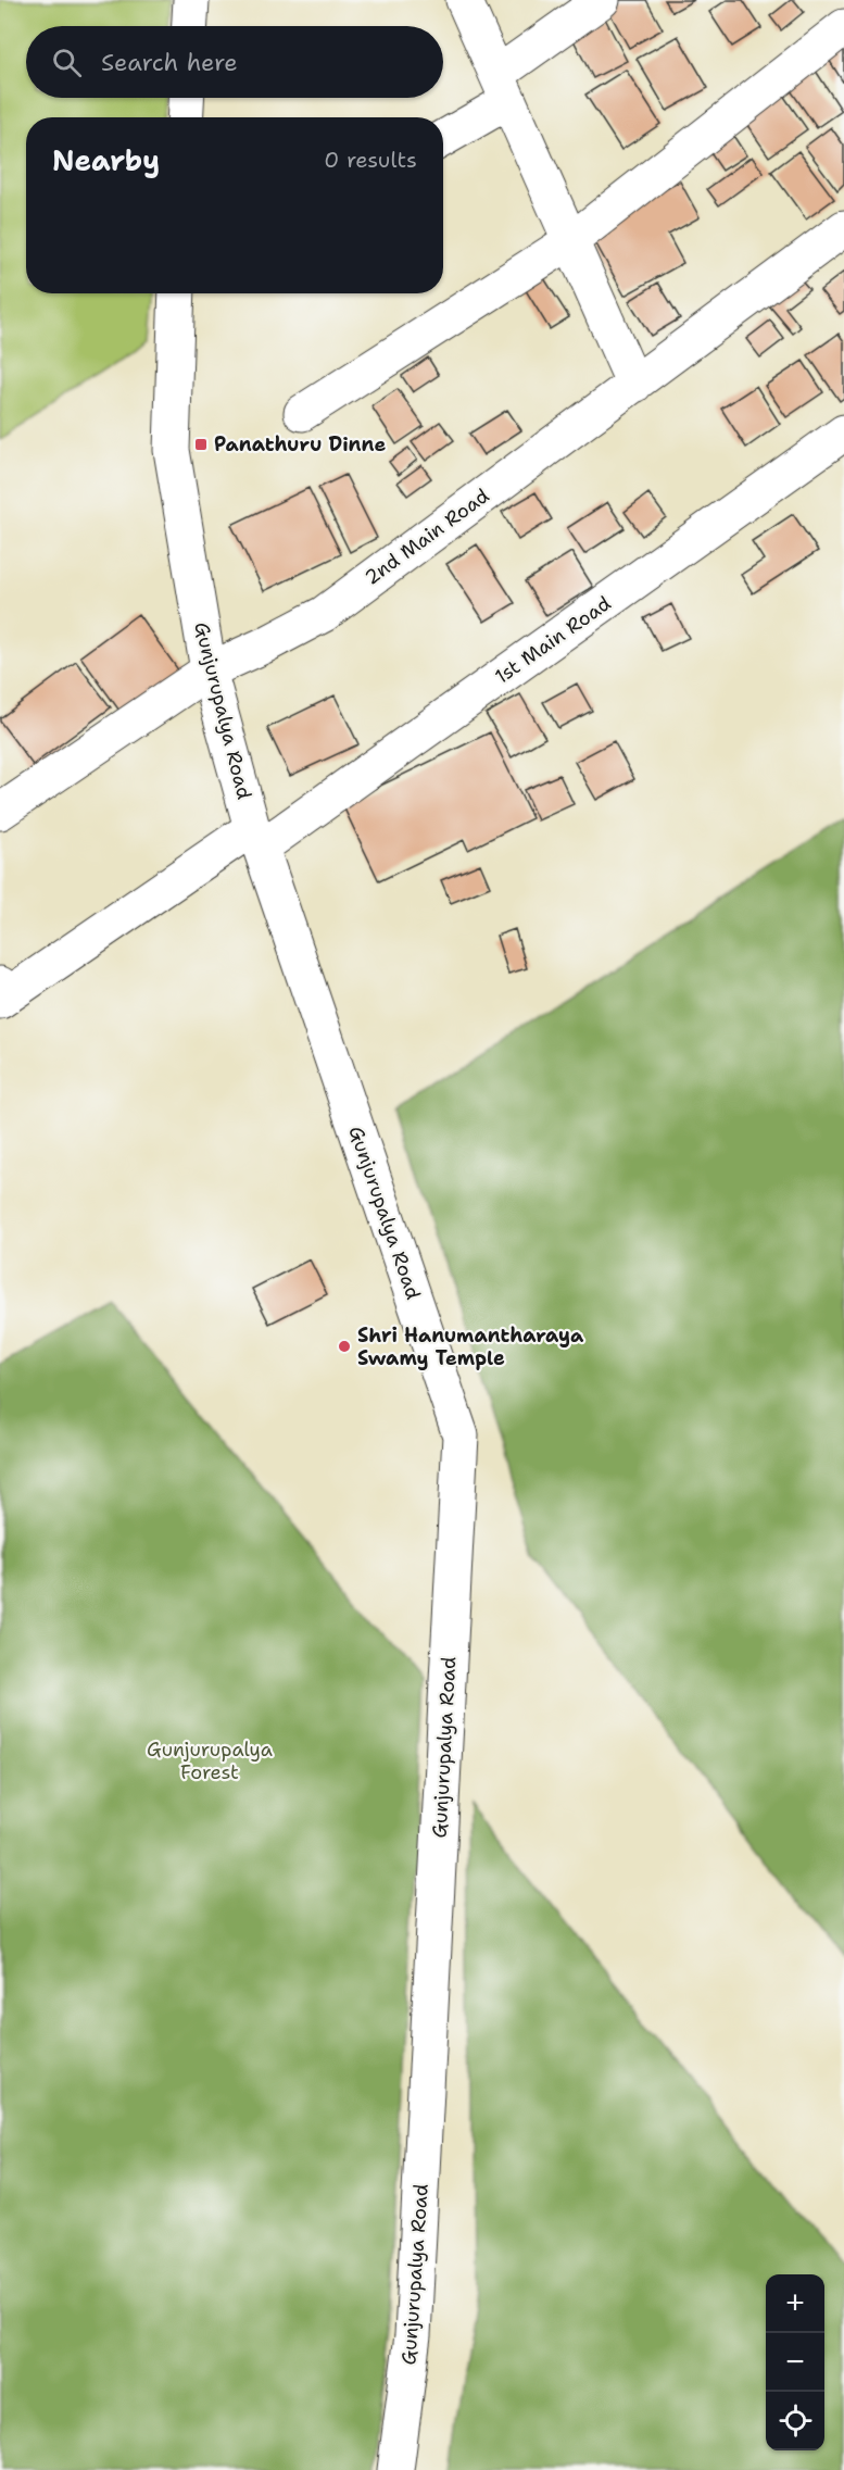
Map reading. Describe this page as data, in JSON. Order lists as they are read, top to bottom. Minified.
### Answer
{"streets":{"street":["2nd Main Road","1st Main Road","Gunjurupalya Road"]},"crossings":[["2nd Main Road","Gunjurupalya Road"],["1st Main Road","Gunjurupalya Road"]],"parks":["Gunjurupalya Forest"],"places":{"transit":["Panathuru Dinne"],"other":["Shri Hanumantharaya Swamy Temple"]},"page":{"search":"Search here","heading":["Nearby","0 results"],"map_buttons":["+","−"]}}
